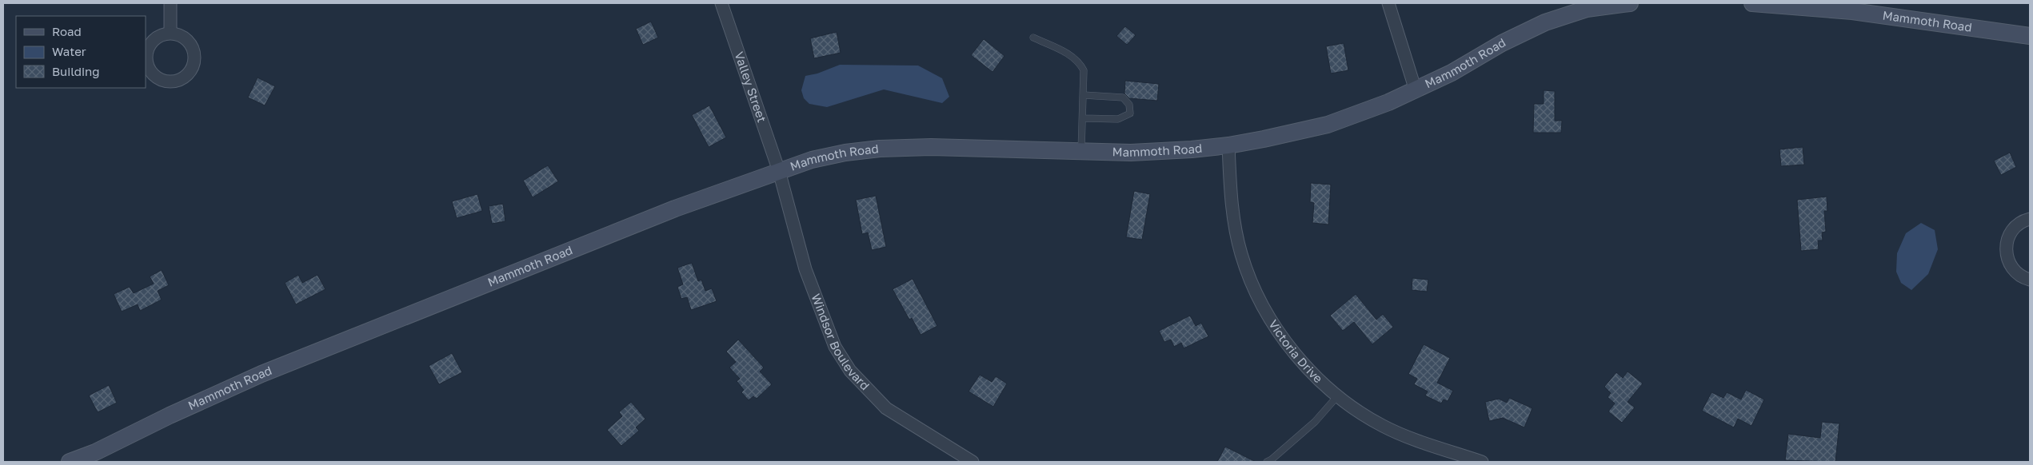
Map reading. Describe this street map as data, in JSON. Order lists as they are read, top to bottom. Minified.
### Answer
{"streets":{"main road":["Mammoth Road"],"street":["Valley Street","Windsor Boulevard","Victoria Drive"]},"crossings":[["Mammoth Road","Valley Street"],["Mammoth Road","Windsor Boulevard"],["Mammoth Road","Victoria Drive"],["Valley Street","Windsor Boulevard"]],"legend":["Road","Water","Building"]}
